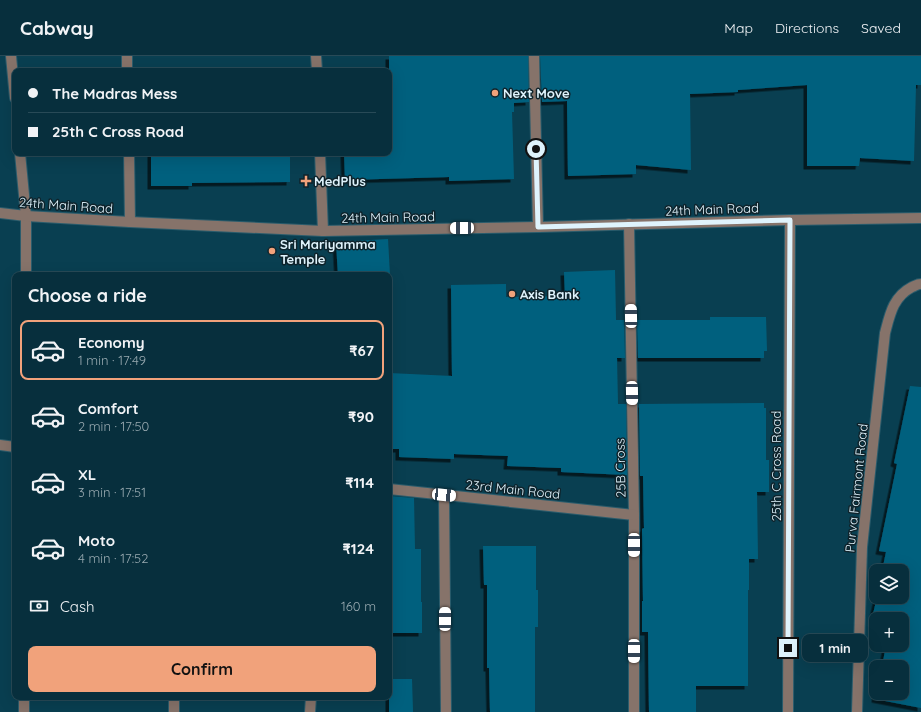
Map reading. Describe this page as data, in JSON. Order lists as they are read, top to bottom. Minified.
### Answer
{"streets":{"street":["24th Main Road","25th C Cross Road","25B Cross","Purva Fairmont Road","23rd Main Road"]},"crossings":[["24th Main Road","25th C Cross Road"],["24th Main Road","25B Cross"],["25B Cross","23rd Main Road"]],"places":{"other":["Next Move","Sri Mariyamma Temple","Axis Bank"],"health":["MedPlus"]},"page":{"header":"Cabway","nav":["Map","Directions","Saved"],"banner":["The Madras Mess","25th C Cross Road"],"heading":"Choose a ride","list":[{"name":"Economy","note":"1 min · 17:49","value":"₹67"},{"name":"Comfort","note":"2 min · 17:50","value":"₹90"},{"name":"XL","note":"3 min · 17:51","value":"₹114"},{"name":"Moto","note":"4 min · 17:52","value":"₹124"}],"map_buttons":["+","−"],"pay":["Cash","160 m"],"bubble":"1 min","buttons":"Confirm"}}
